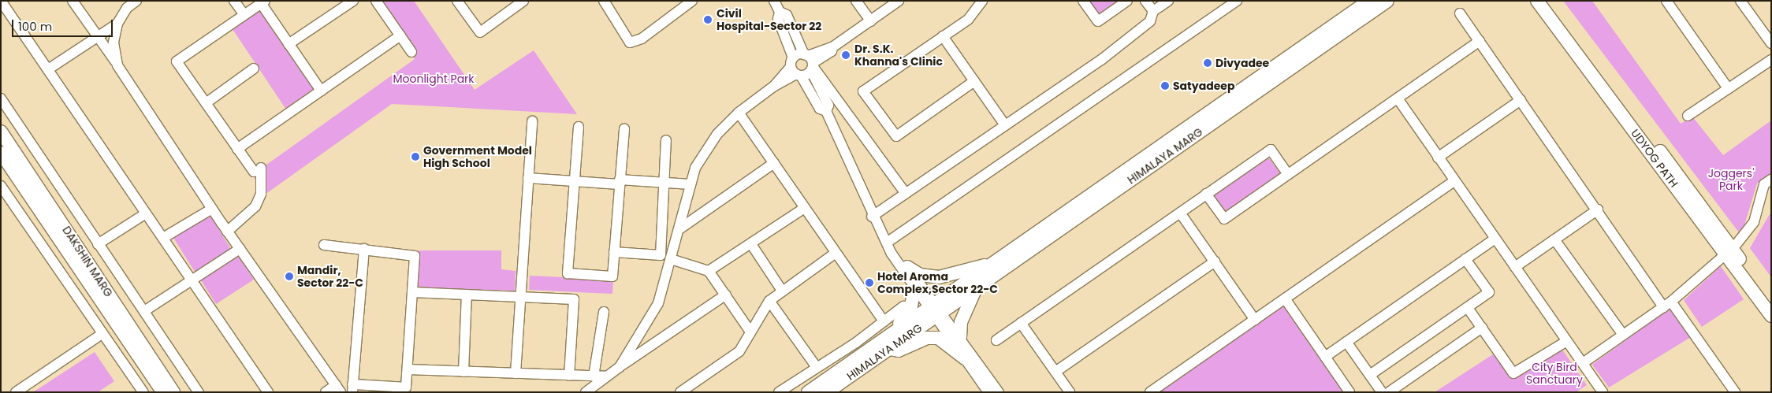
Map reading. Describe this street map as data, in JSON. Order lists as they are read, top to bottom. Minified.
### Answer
{"streets":{"main road":["HIMALAYA MARG","UDYOG PATH","DAKSHIN MARG"]},"parks":["Moonlight Park","Joggers' Park","City Bird Sanctuary"],"places":["Civil Hospital-Sector 22","Dr. S.K. Khanna's Clinic","Divyadee","Satyadeep","Government Model High School","Mandir, Sector 22-C","Hotel Aroma Complex,Sector 22-C"],"scale_bar":"100 m"}
